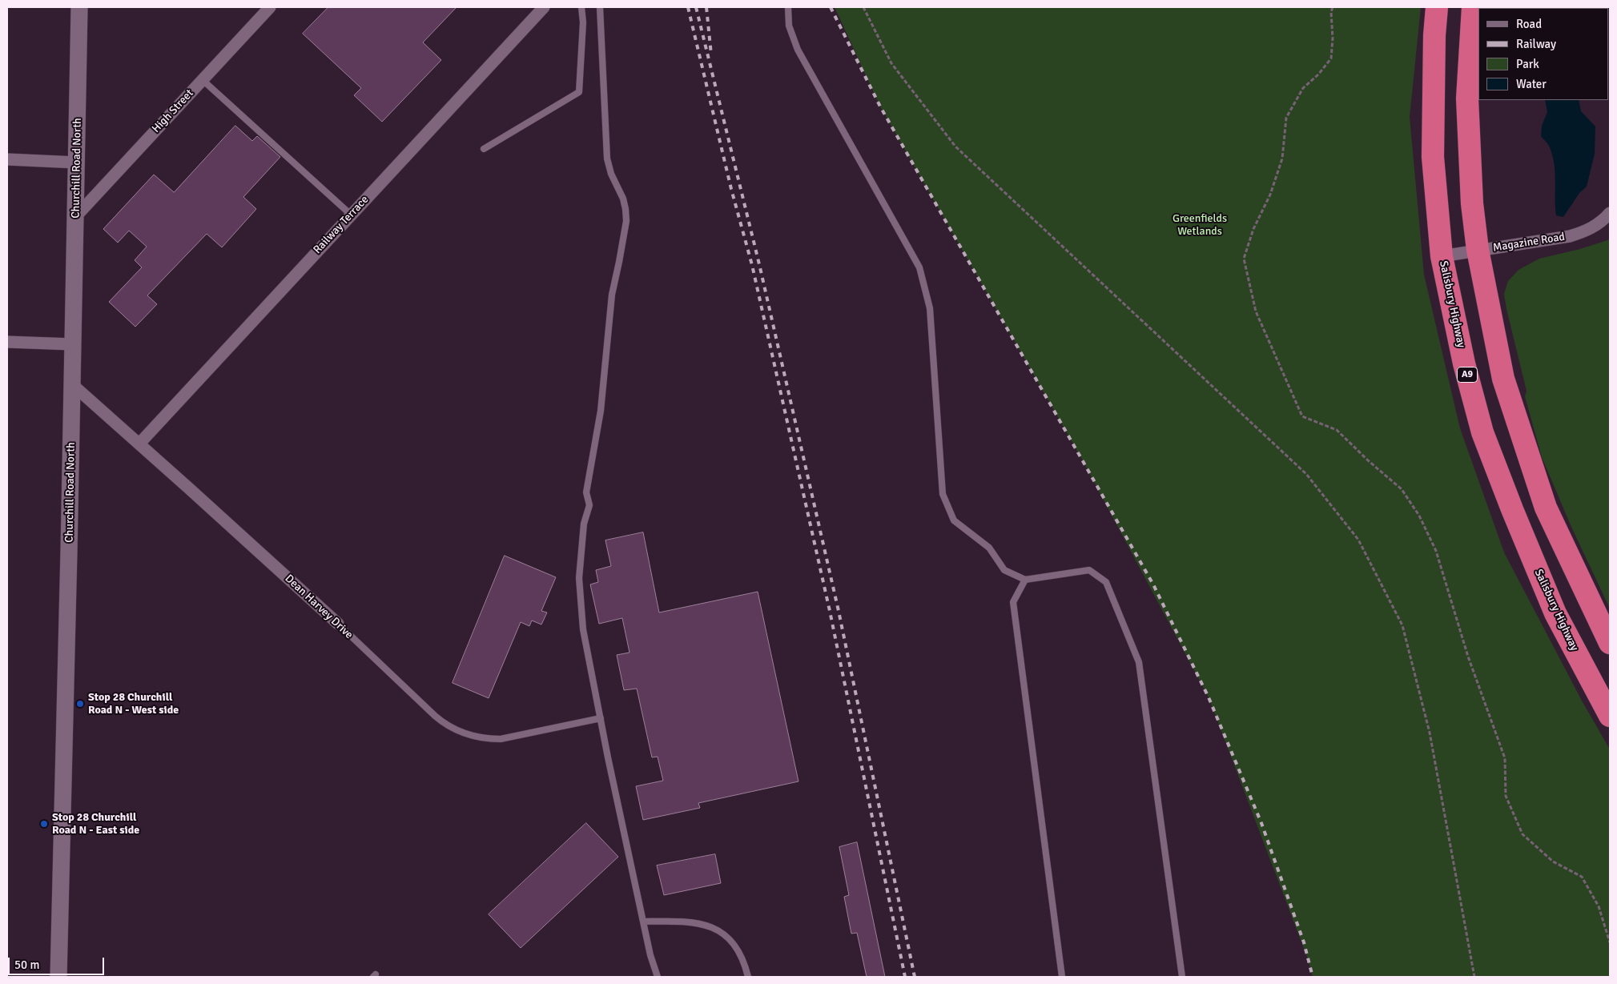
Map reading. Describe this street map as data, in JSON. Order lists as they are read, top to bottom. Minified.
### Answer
{"streets":{"highway":["Salisbury Highway","A9"],"street":["High Street","Churchill Road North","Railway Terrace","Magazine Road","Dean Harvey Drive"]},"crossings":[["High Street","Churchill Road North"],["Churchill Road North","Dean Harvey Drive"],["Railway Terrace","Dean Harvey Drive"],["Magazine Road","Salisbury Highway"]],"parks":["Greenfields Wetlands"],"places":["Stop 28 Churchill Road N - West side","Stop 28 Churchill Road N - East side"],"legend":["Road","Railway","Park","Water"],"scale_bar":"50 m"}
